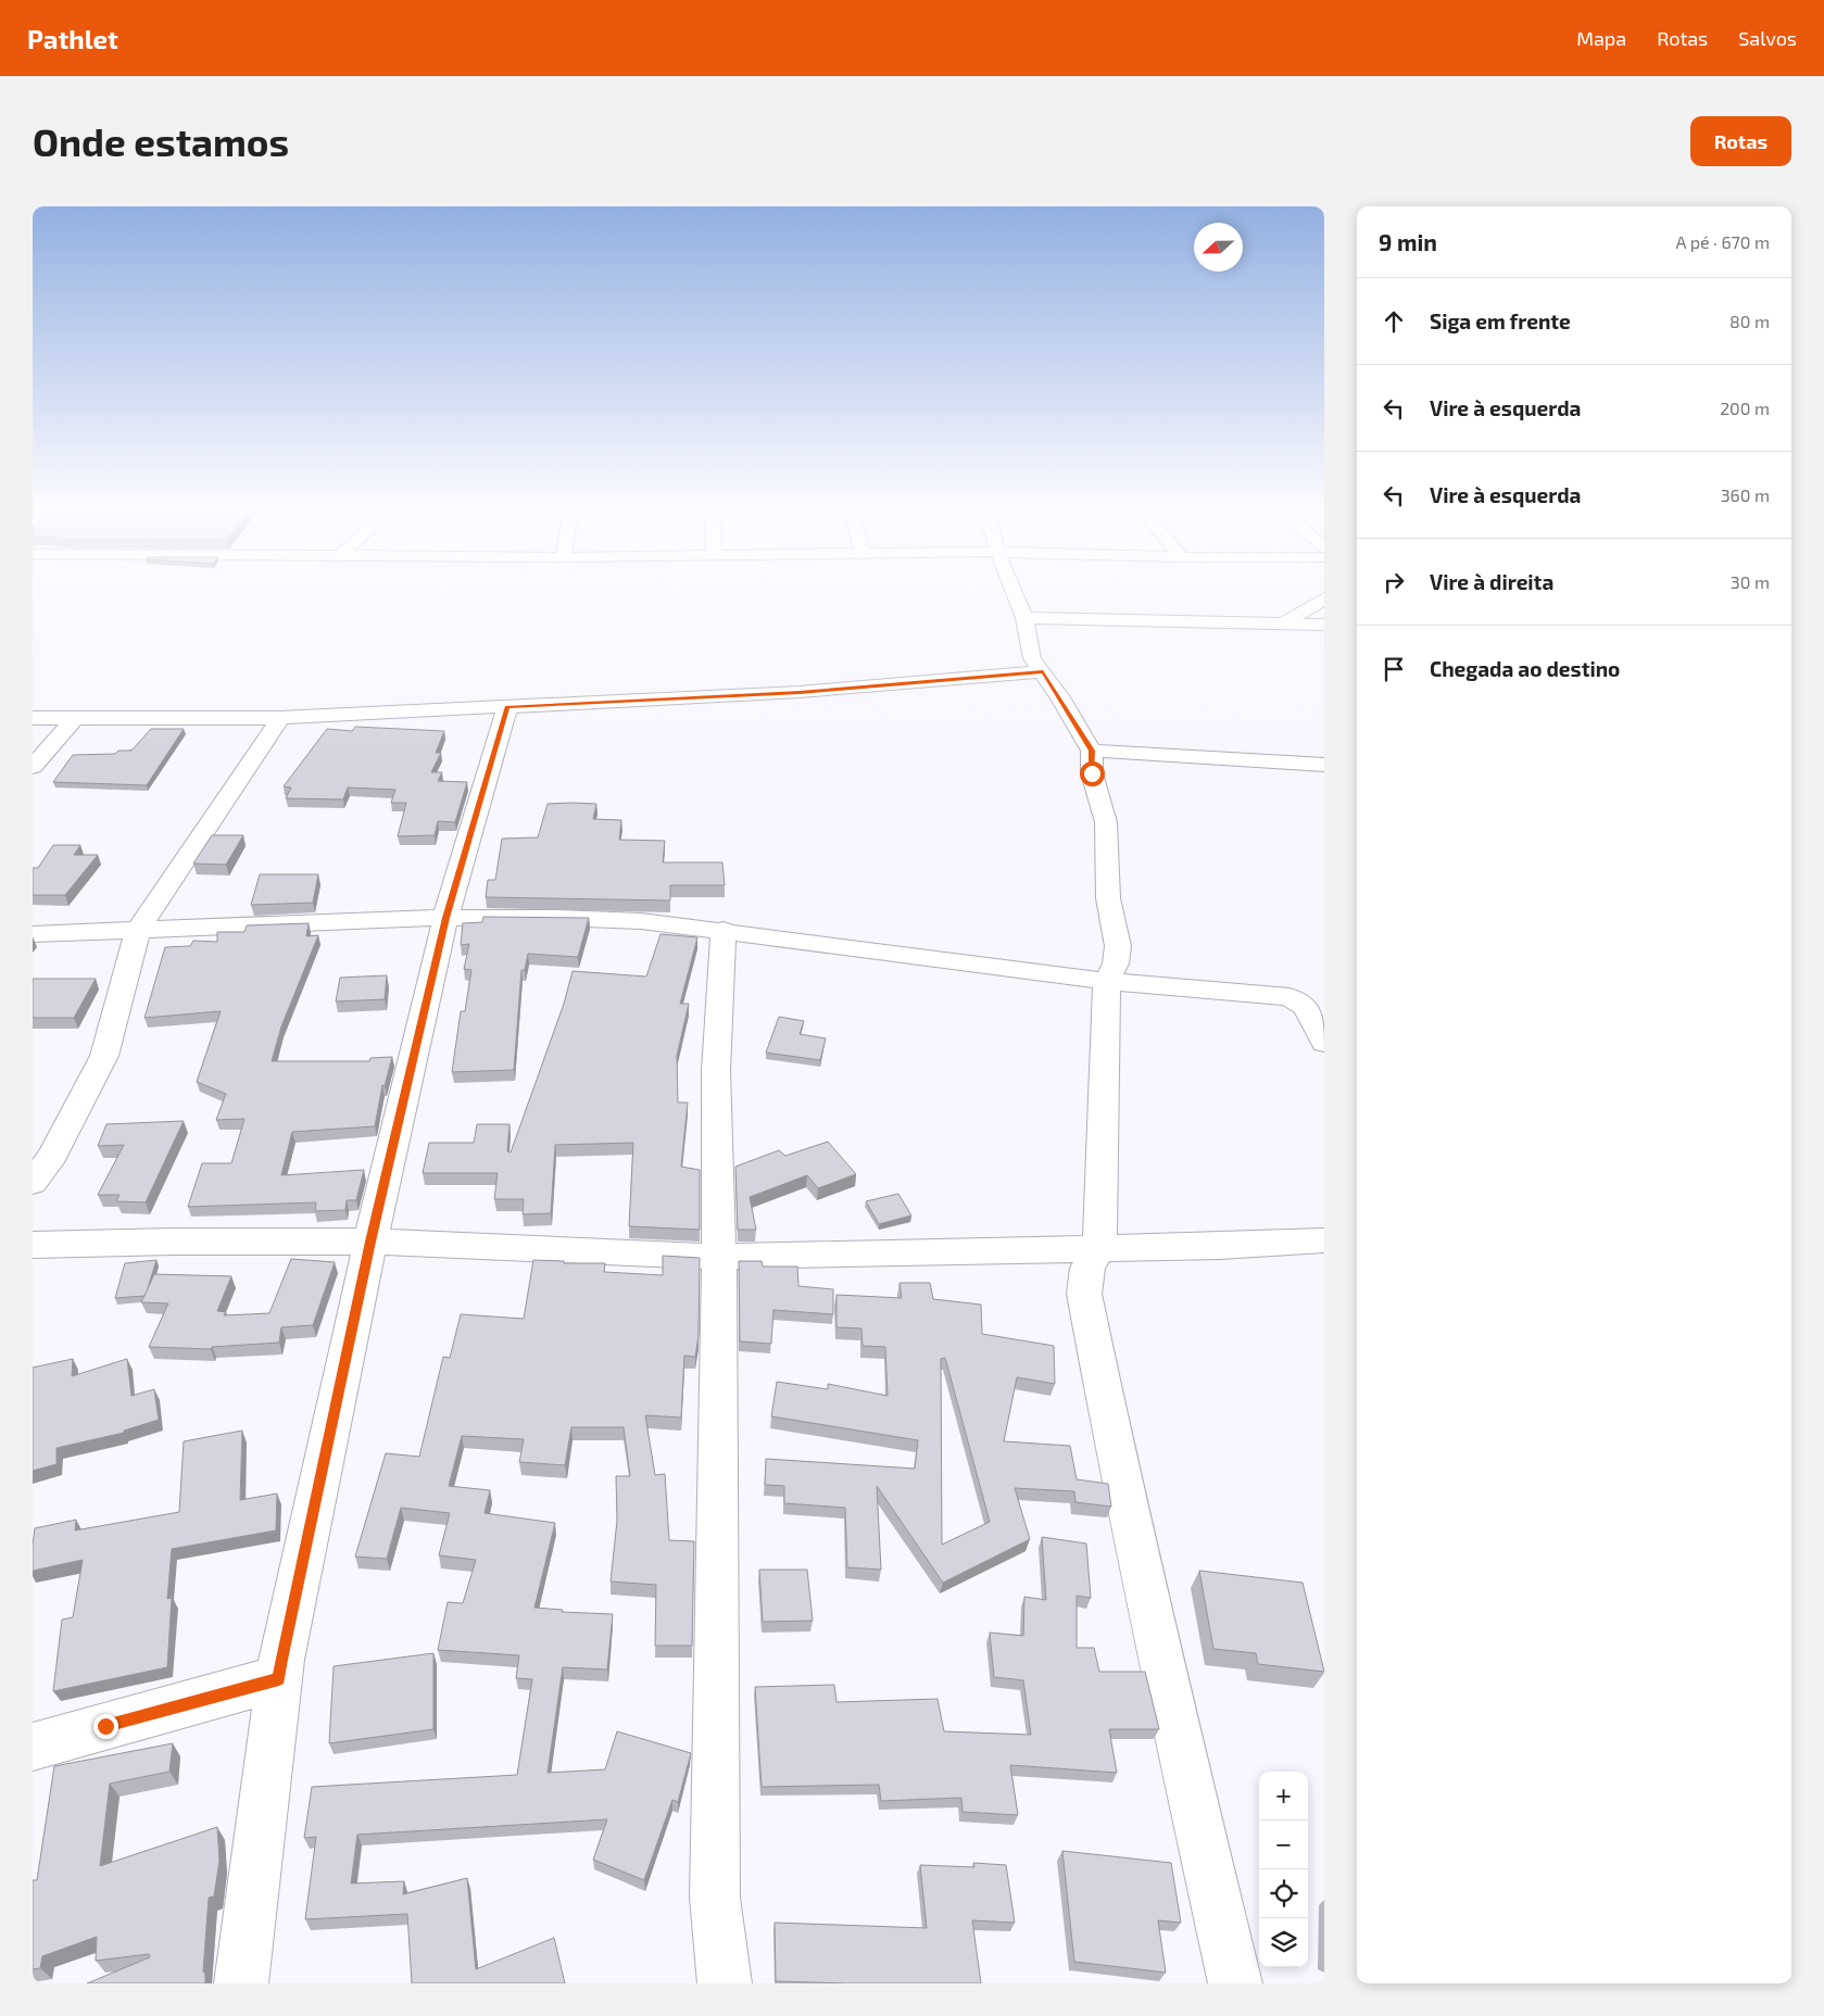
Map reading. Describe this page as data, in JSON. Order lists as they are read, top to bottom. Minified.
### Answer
{"north":"left","page":{"header":"Pathlet","nav":["Mapa","Rotas","Salvos"],"buttons":"Rotas","title":"Onde estamos","heading":["9 min","A pé · 670 m"],"list":[["Siga em frente","80 m"],["Vire à esquerda","200 m"],["Vire à esquerda","360 m"],["Vire à direita","30 m"],"Chegada ao destino"],"map_buttons":["+","−"]}}
